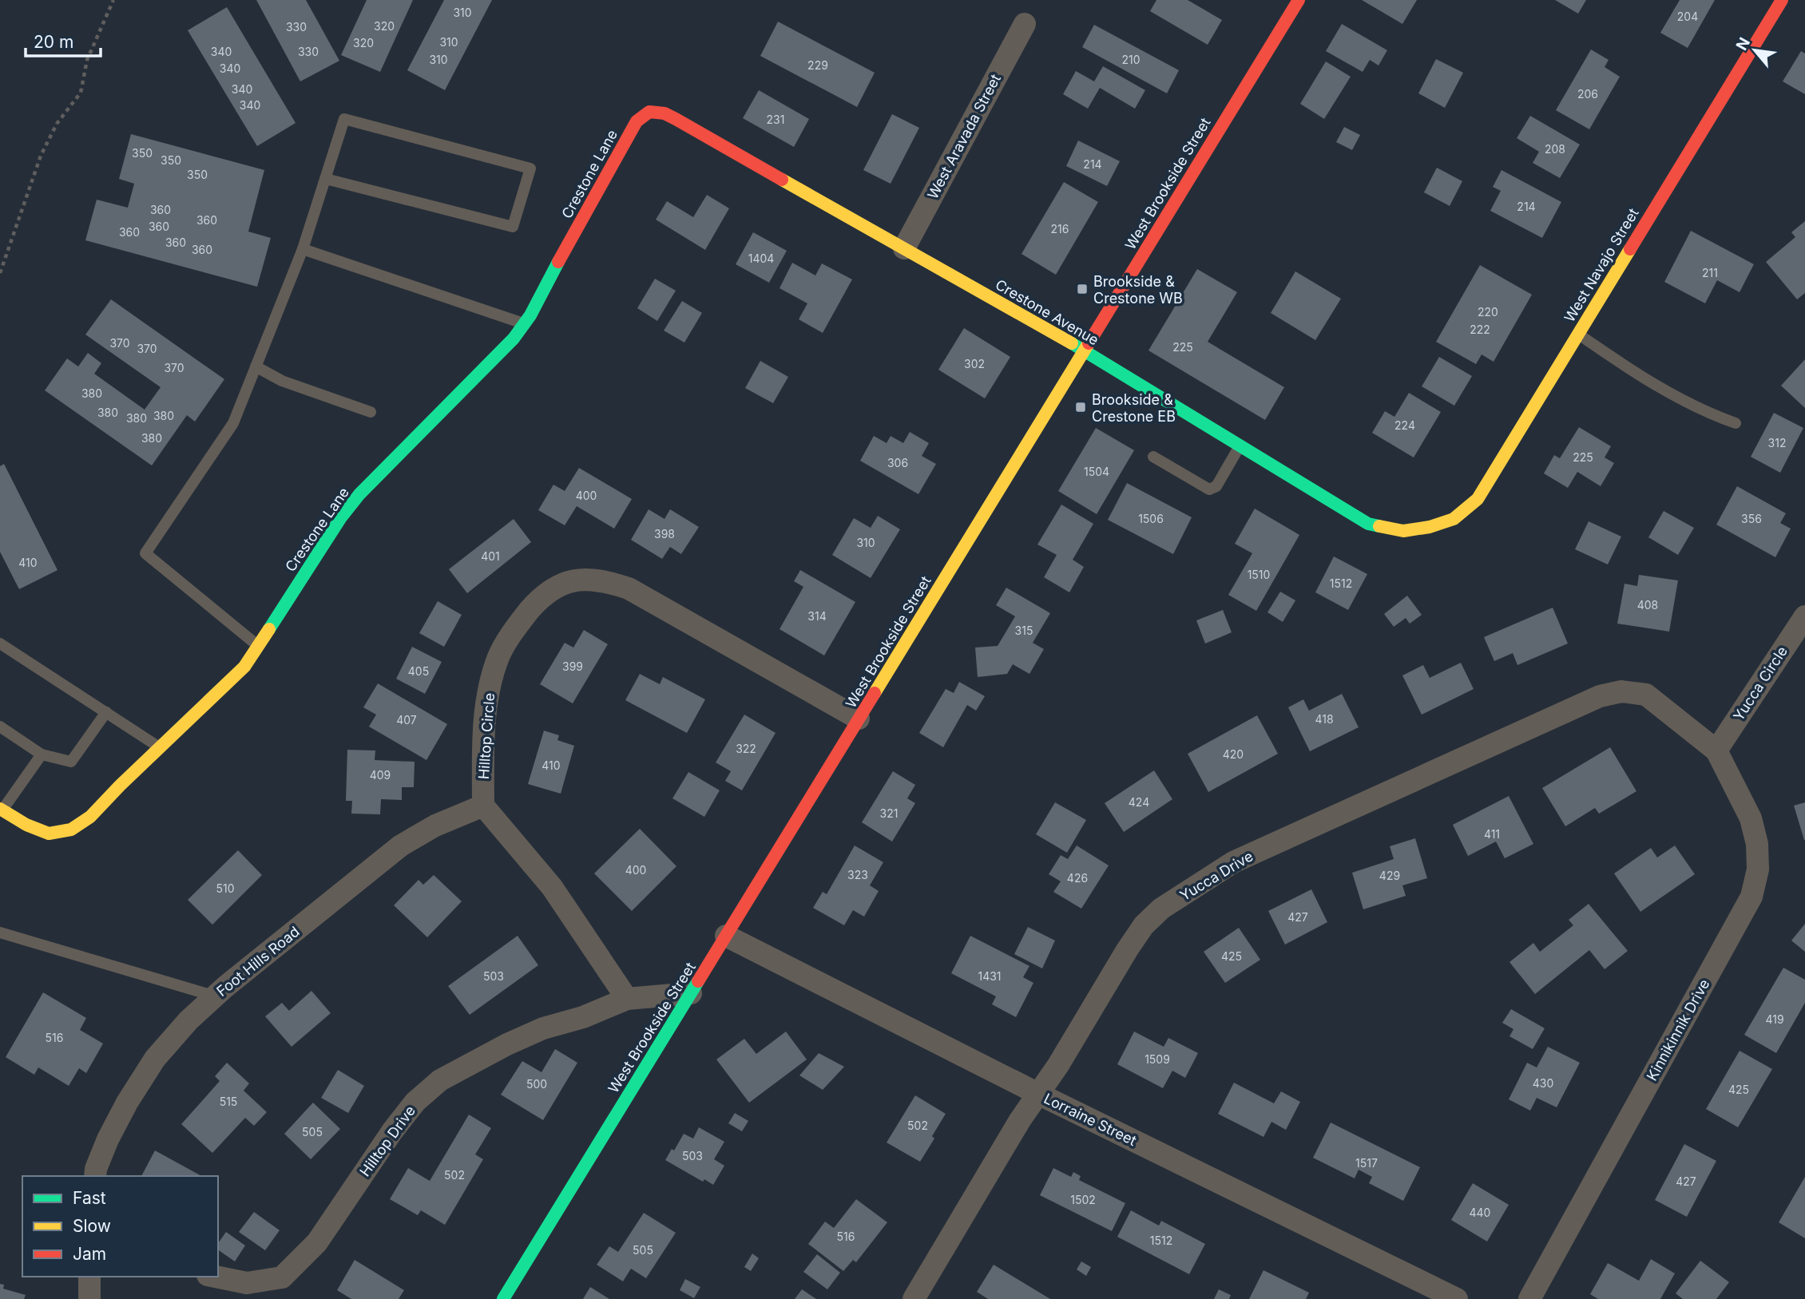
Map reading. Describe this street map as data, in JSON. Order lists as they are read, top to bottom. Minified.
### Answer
{"streets":{"street":["West Aravada Street","Crestone Lane","West Brookside Street","West Navajo Street","Crestone Avenue","Yucca Circle","Hilltop Circle","Yucca Drive","Foot Hills Road","Kinnikinnik Drive","Lorraine Street","Hilltop Drive"]},"crossings":[["West Aravada Street","Crestone Avenue"],["Crestone Lane","Crestone Avenue"],["West Brookside Street","Crestone Avenue"],["West Brookside Street","Hilltop Circle"],["West Brookside Street","Lorraine Street"],["West Brookside Street","Hilltop Drive"],["West Navajo Street","Crestone Avenue"],["Yucca Circle","Yucca Drive"],["Yucca Circle","Kinnikinnik Drive"],["Hilltop Circle","Foot Hills Road"],["Yucca Drive","Kinnikinnik Drive"],["Yucca Drive","Lorraine Street"]],"places":{"transit":["Brookside & Crestone WB","Brookside & Crestone EB"]},"house_numbers":["310","204","320","330","310","320","340","330","310","210","229","340","340","206","340","231","208","350","350","214","350","214","360","360","360","216","360","360","360","1404","211","220","222","370","225","370","302","370","380","380","380","380","224","380","312","225","306","1504","400","1506","356","398","310","401","410","1510","1512","408","314","315","399","405","418","407","322","420","410","409","424","321","411","400","323","429","426","510","427","425","503","1431","419","516","1509","430","500","425","515","502","505","503","1517","502","427","1502","440","516","1512","505"],"legend":["Fast","Slow","Jam"],"scale_bar":"20 m","north":"top left"}
